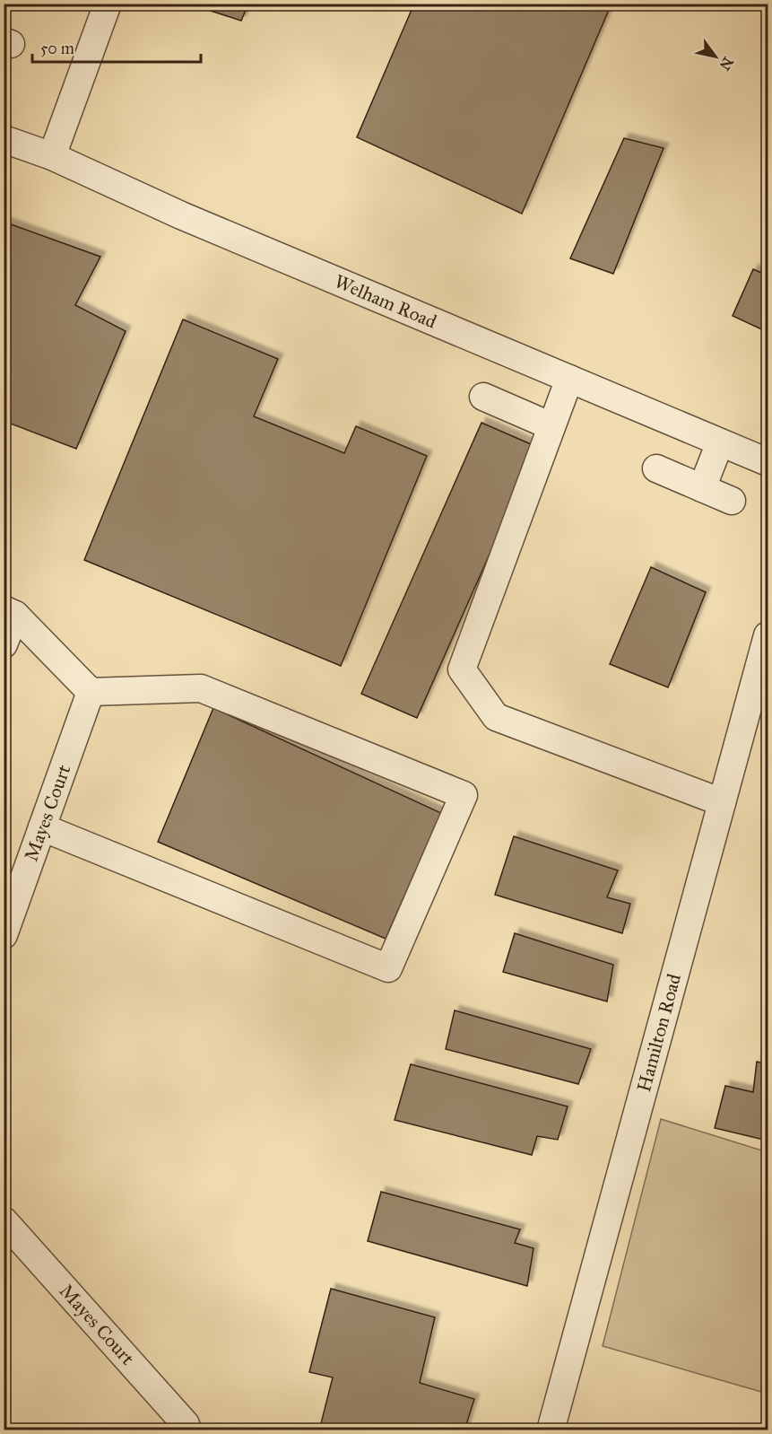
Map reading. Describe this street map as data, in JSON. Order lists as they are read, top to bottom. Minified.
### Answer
{"streets":{"street":["Welham Road","Mayes Court","Hamilton Road"]},"scale_bar":"50 m","north":"bottom right"}
